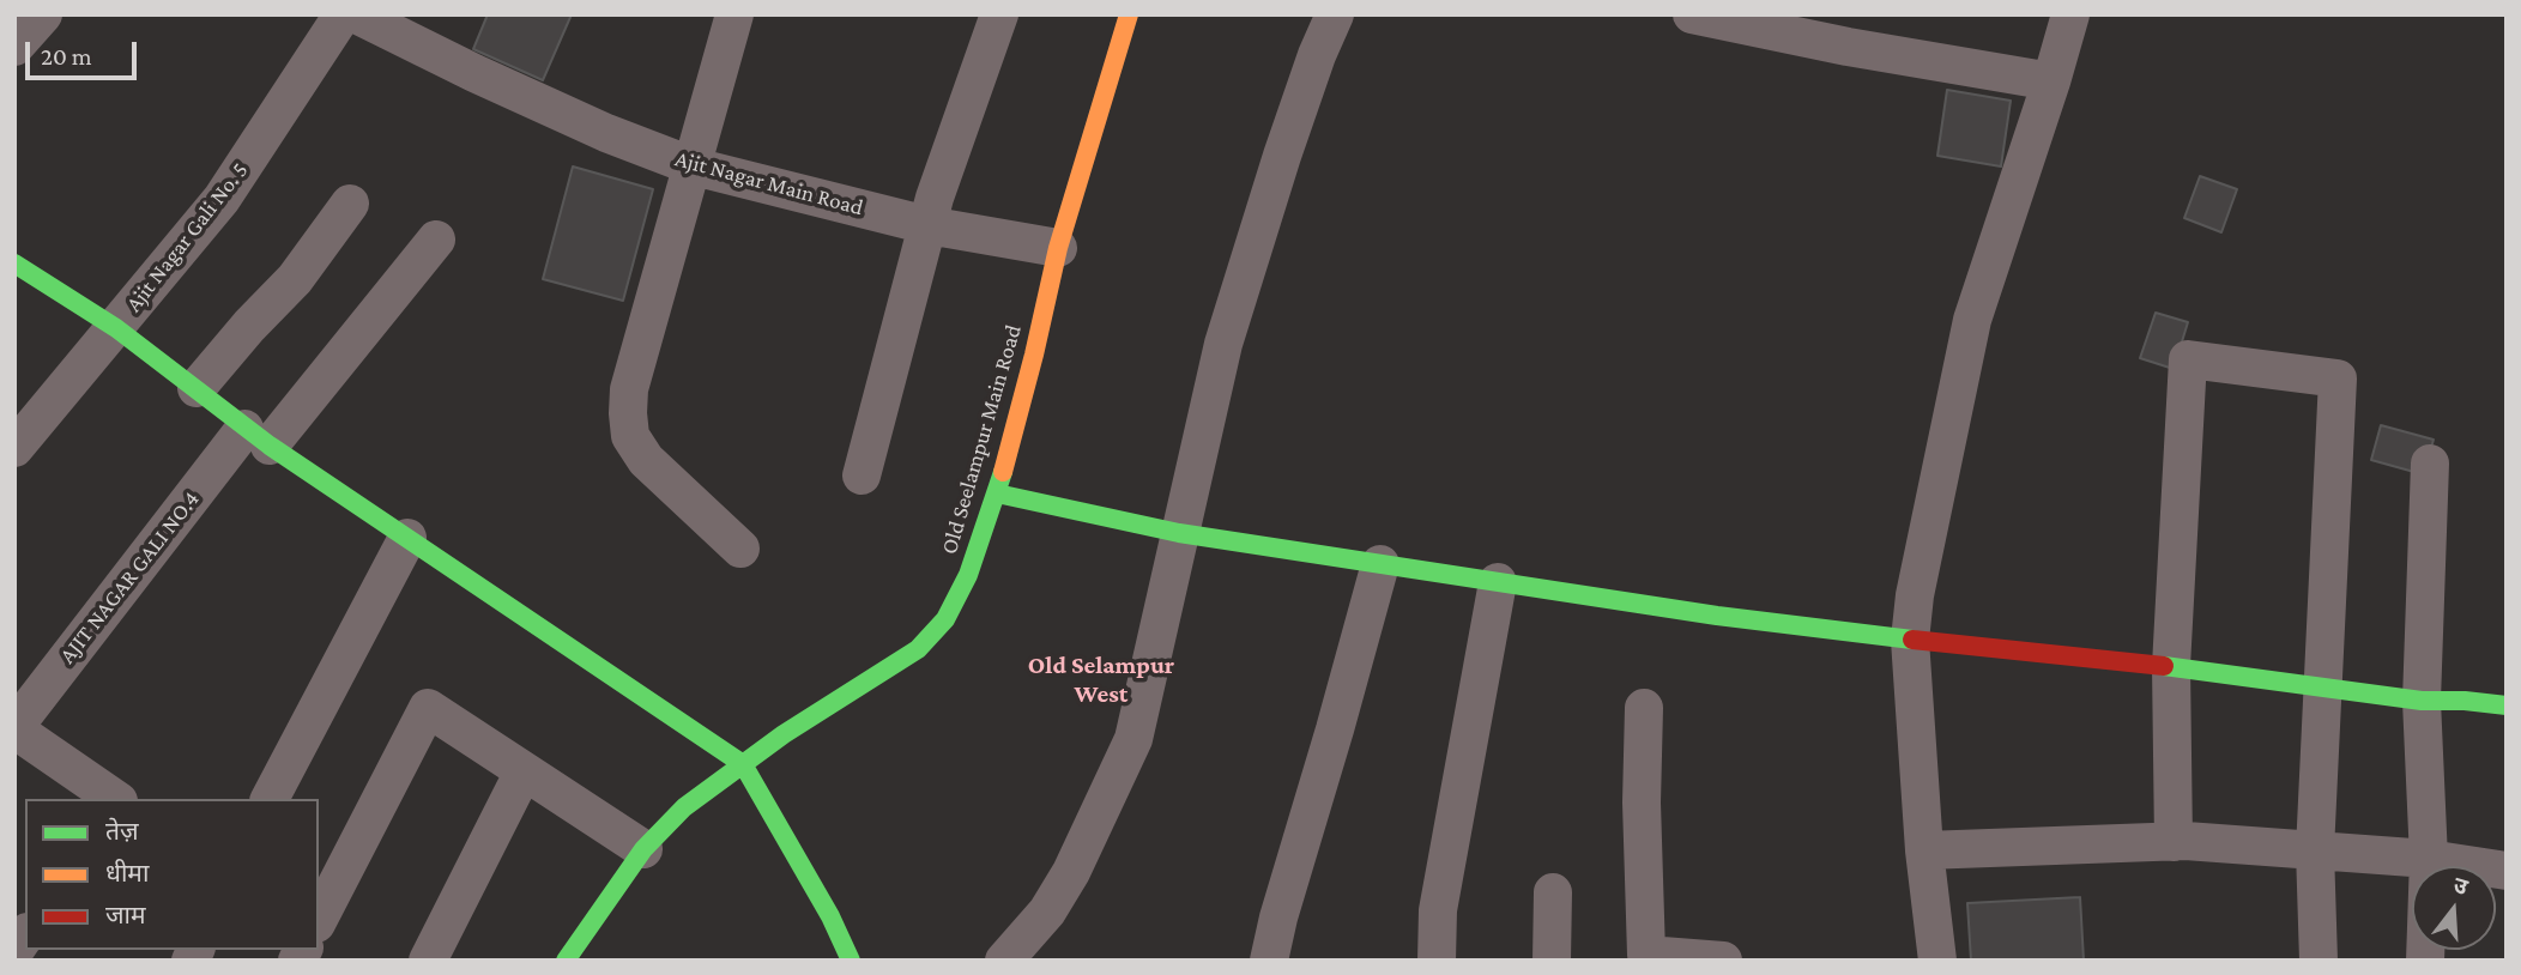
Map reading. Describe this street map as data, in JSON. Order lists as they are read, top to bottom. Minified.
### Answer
{"streets":{"street":["Ajit Nagar Main Road","Ajit Nagar Gali No. 5","Old Seelampur Main Road","AJIT NAGAR GALI NO.4"]},"crossings":[["Ajit Nagar Main Road","Old Seelampur Main Road"]],"districts":["Old Selampur West"],"legend":["तेज़","धीमा","जाम"],"scale_bar":"20 m","north":"top"}
